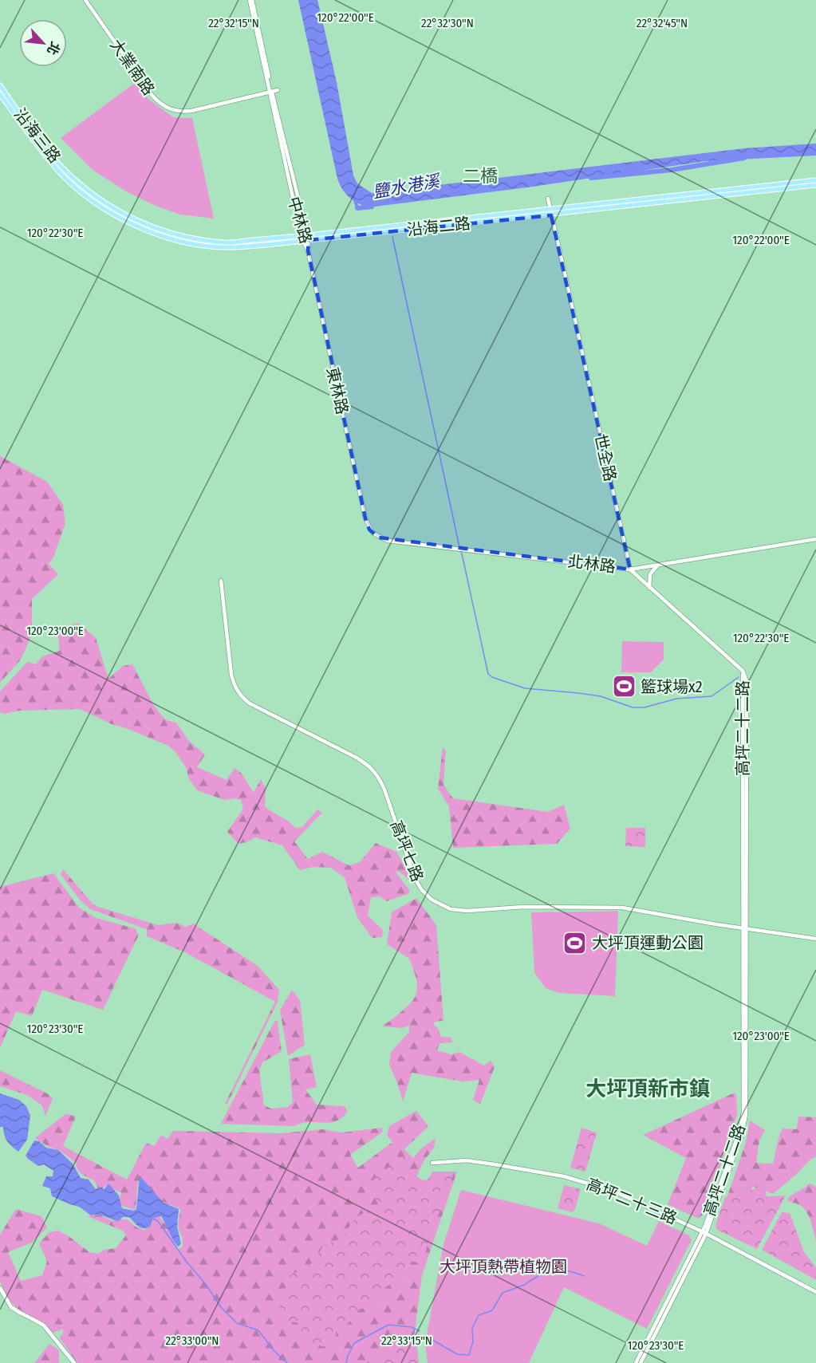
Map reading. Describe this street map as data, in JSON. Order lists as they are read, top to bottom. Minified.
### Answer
{"streets":{"main road":["沿海三路","沿海二路"],"street":["大業南路","中林路","東林路","世全路","北林路","高坪二十二路","高坪七路","高坪二十三路"]},"crossings":[["大業南路","中林路"],["沿海三路","沿海二路"],["中林路","沿海二路"],["中林路","東林路"],["沿海二路","世全路"],["東林路","北林路"],["世全路","北林路"],["高坪二十二路","高坪七路"],["高坪二十二路","高坪二十三路"]],"districts":["二橋","大坪頂新市鎮"],"water":["鹽水港溪"],"parks":["大坪頂熱帶植物園"],"places":{"sports":["籃球場x2","大坪頂運動公園"]},"north":"bottom right","coordinates":["120°22'00\"E","22°32'15\"N","22°32'30\"N","22°32'45\"N","120°22'30\"E","120°23'00\"E","120°23'30\"E","22°33'00\"N","22°33'15\"N"]}
